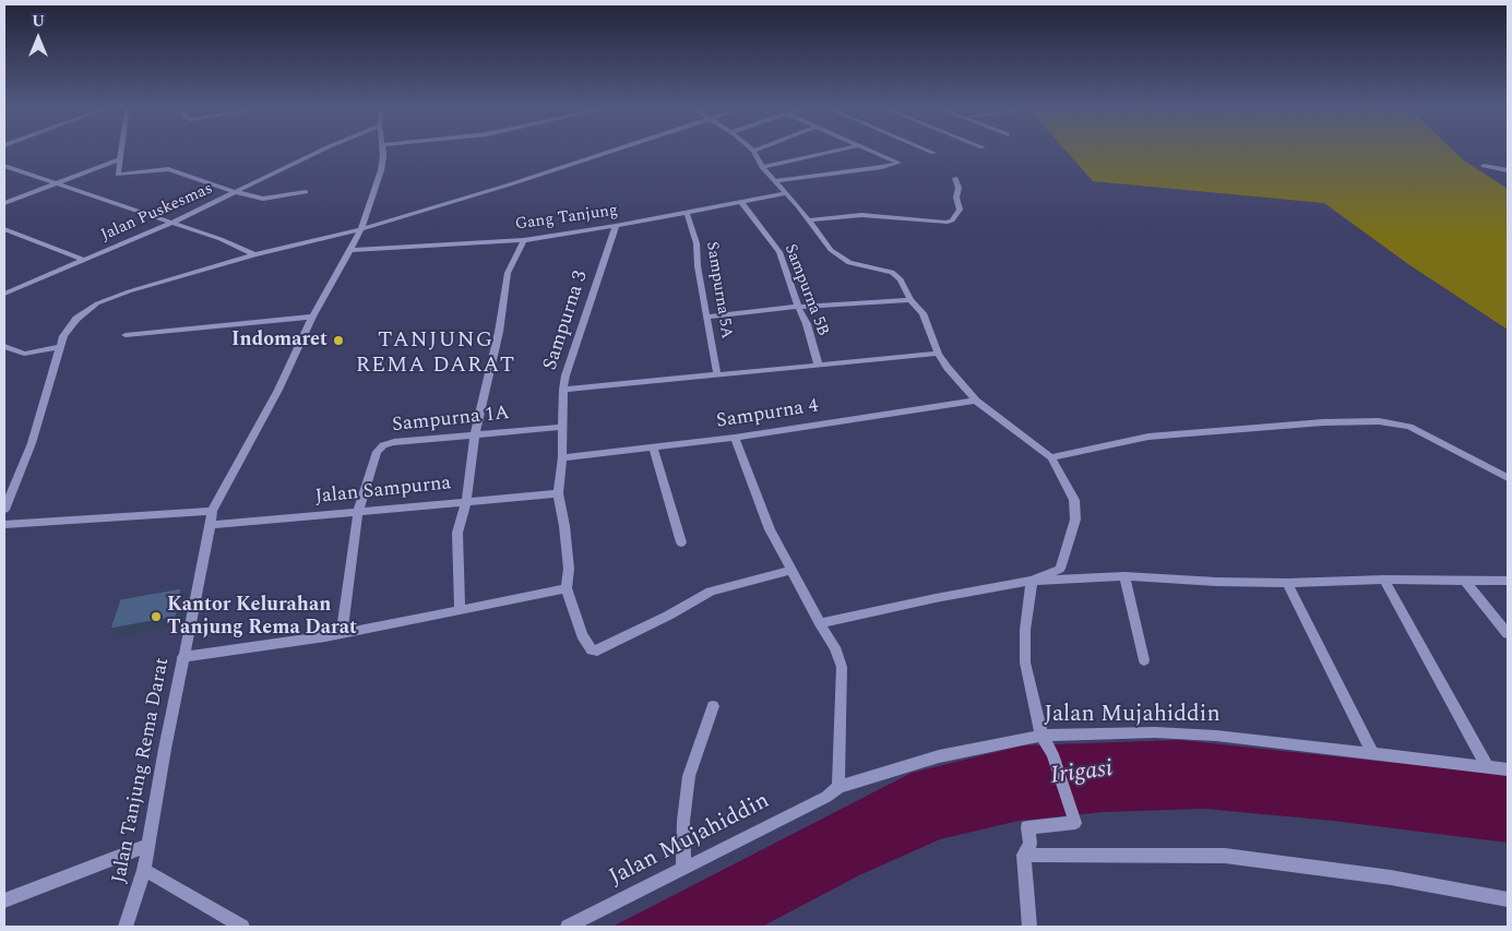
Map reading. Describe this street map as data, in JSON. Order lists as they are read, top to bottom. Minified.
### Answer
{"streets":{"street":["Jalan Puskesmas","Gang Tanjung","Sampurna 5A","Sampurna 5B","Sampurna 3","Sampurna 4","Sampurna 1A","Jalan Sampurna","Jalan Mujahiddin","Jalan Tanjung Rema Darat"]},"crossings":[["Gang Tanjung","Sampurna 5A"],["Gang Tanjung","Sampurna 5B"],["Gang Tanjung","Sampurna 3"],["Gang Tanjung","Jalan Tanjung Rema Darat"],["Sampurna 3","Sampurna 4"],["Sampurna 3","Sampurna 1A"],["Sampurna 3","Jalan Sampurna"],["Sampurna 1A","Jalan Sampurna"],["Jalan Sampurna","Jalan Tanjung Rema Darat"]],"districts":["TANJUNG REMA DARAT"],"water":["Irigasi"],"places":["Indomaret","Kantor Kelurahan Tanjung Rema Darat"],"north":"top"}
